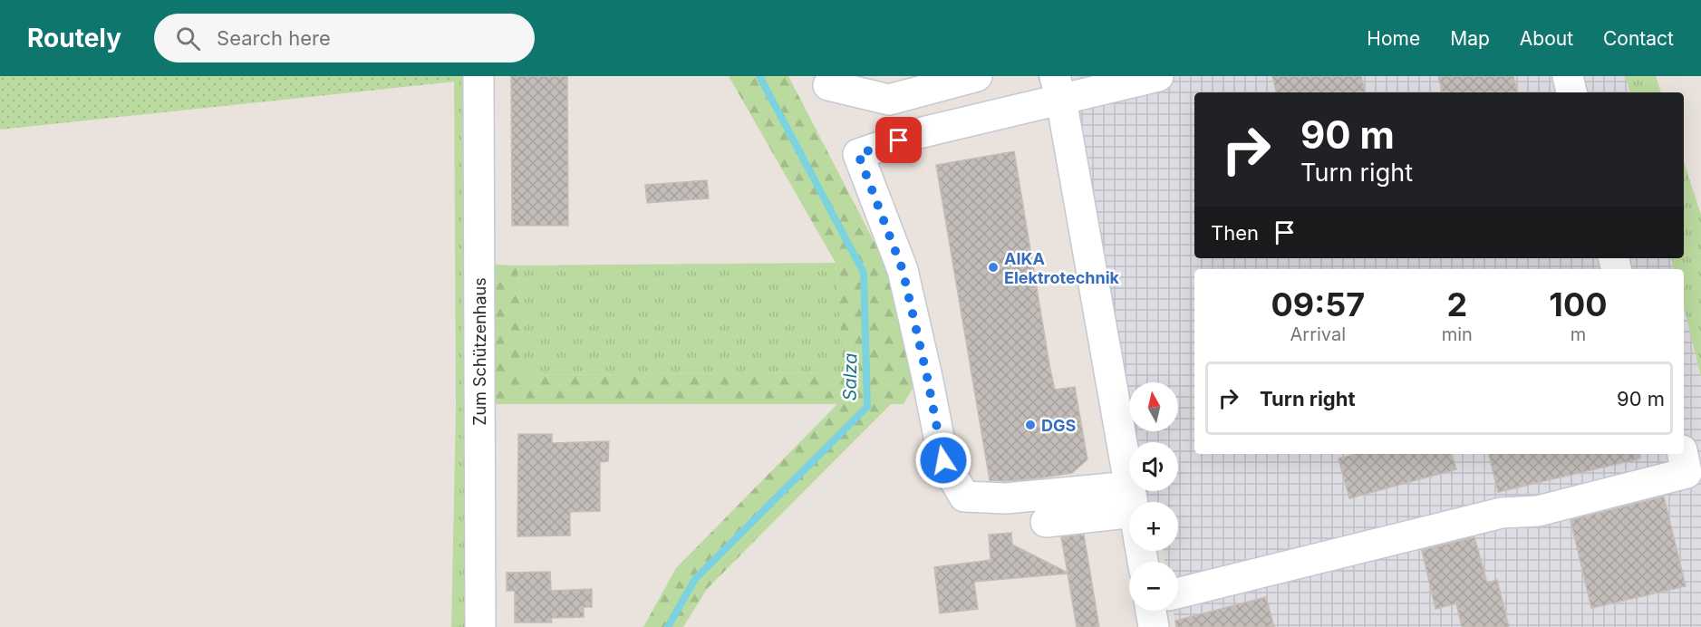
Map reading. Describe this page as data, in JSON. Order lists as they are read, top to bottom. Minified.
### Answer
{"streets":{"street":["Zum Schützenhaus"]},"water":["Salza"],"places":["AIKA Elektrotechnik","DGS"],"north":"top","page":{"header":"Routely","search":"Search here","nav":["Home","Map","About","Contact"],"turn":["90 m","Turn right"],"then":"Then","eta":["09:57","Arrival","2","min","100","m"],"list":[{"name":"Turn right","value":"90 m"}],"map_buttons":["+","−"]}}
